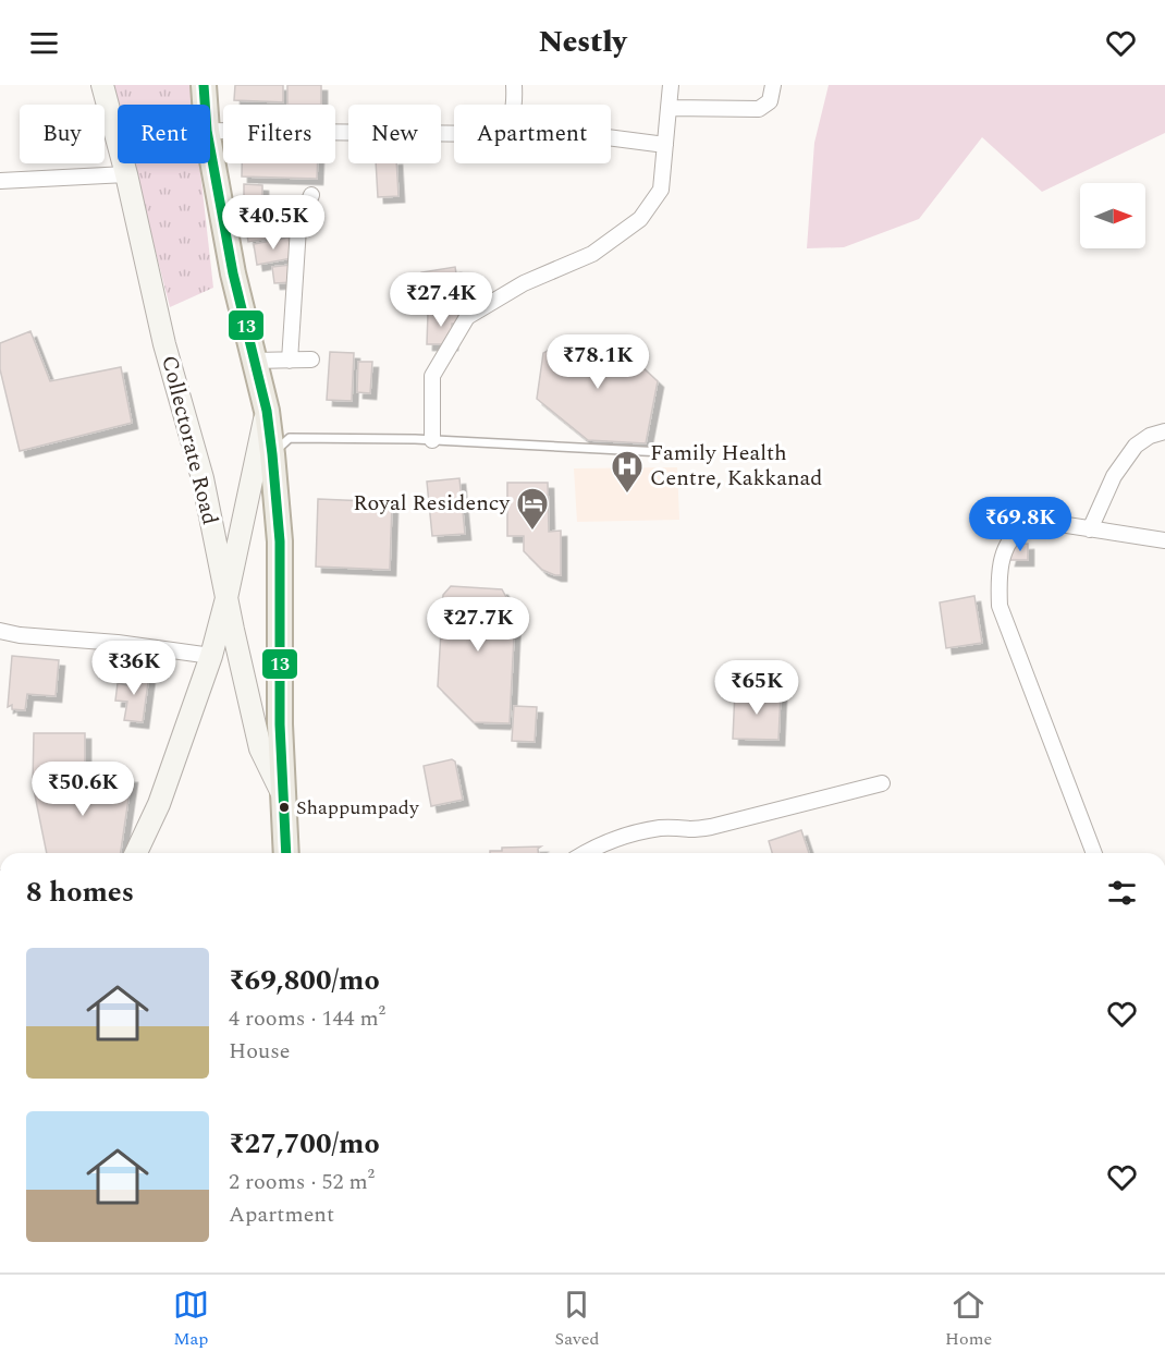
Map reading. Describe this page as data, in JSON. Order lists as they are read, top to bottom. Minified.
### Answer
{"streets":{"street":["Collectorate Road"]},"places":{"hospital":["Family Health Centre, Kakkanad"],"hotel":["Royal Residency"],"other":["Shappumpady"]},"lines":["transit line 13"],"north":"right","page":{"header":"Nestly","chip":["Buy","Rent","Filters","New","Apartment"],"price":["₹40.5K","₹27.4K","₹78.1K","₹69.8K","₹27.7K","₹36K","₹65K","₹50.6K"],"heading":"8 homes","list":[{"name":"₹69,800/mo","note":"4 rooms · 144 m² · House"},{"name":"₹27,700/mo","note":"2 rooms · 52 m² · Apartment"}],"tabs":["Map","Saved","Home"]}}
